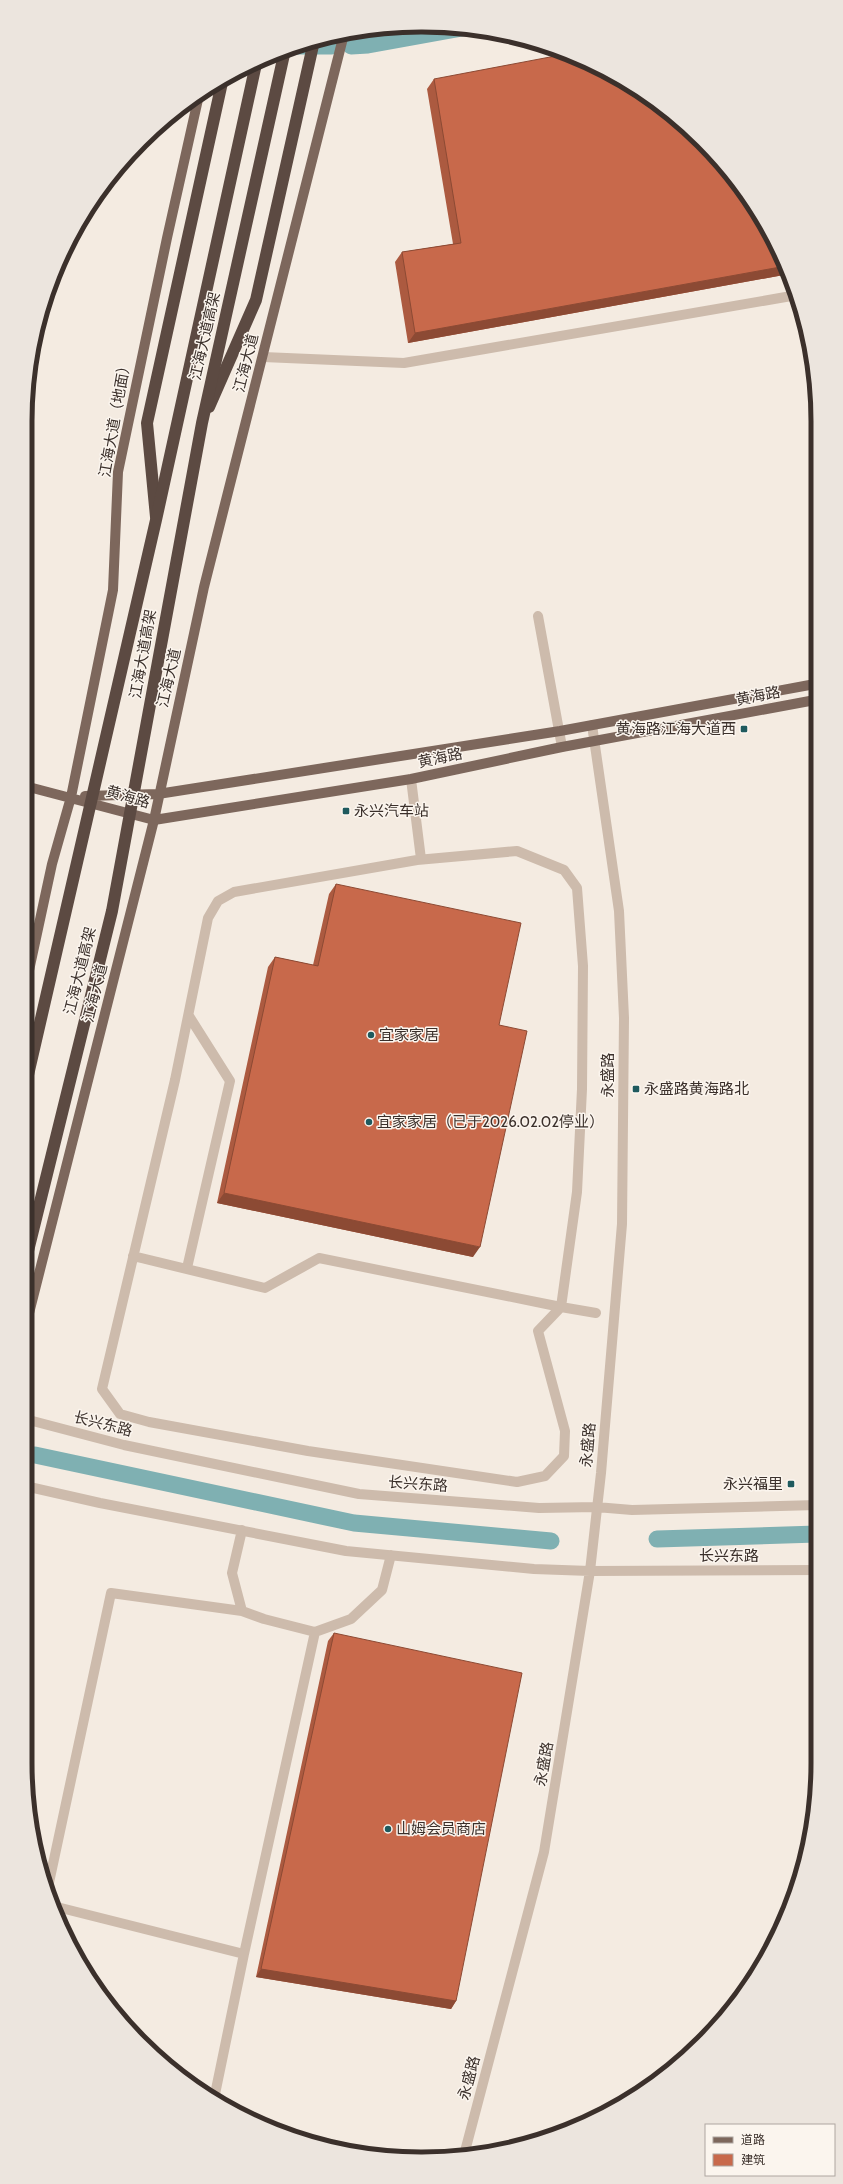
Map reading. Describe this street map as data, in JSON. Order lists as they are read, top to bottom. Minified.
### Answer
{"streets":{"highway":["江海大道高架"],"main road":["江海大道","江海大道（地面）","黄海路"],"street":["永盛路","长兴东路"]},"crossings":[["江海大道","黄海路"],["江海大道（地面）","黄海路"],["黄海路","永盛路"],["永盛路","长兴东路"]],"places":{"transit":["黄海路江海大道西","永兴汽车站","永盛路黄海路北","永兴福里"],"other":["宜家家居","宜家家居（已于2026.02.02停业）","山姆会员商店"]},"legend":["道路","建筑"]}
